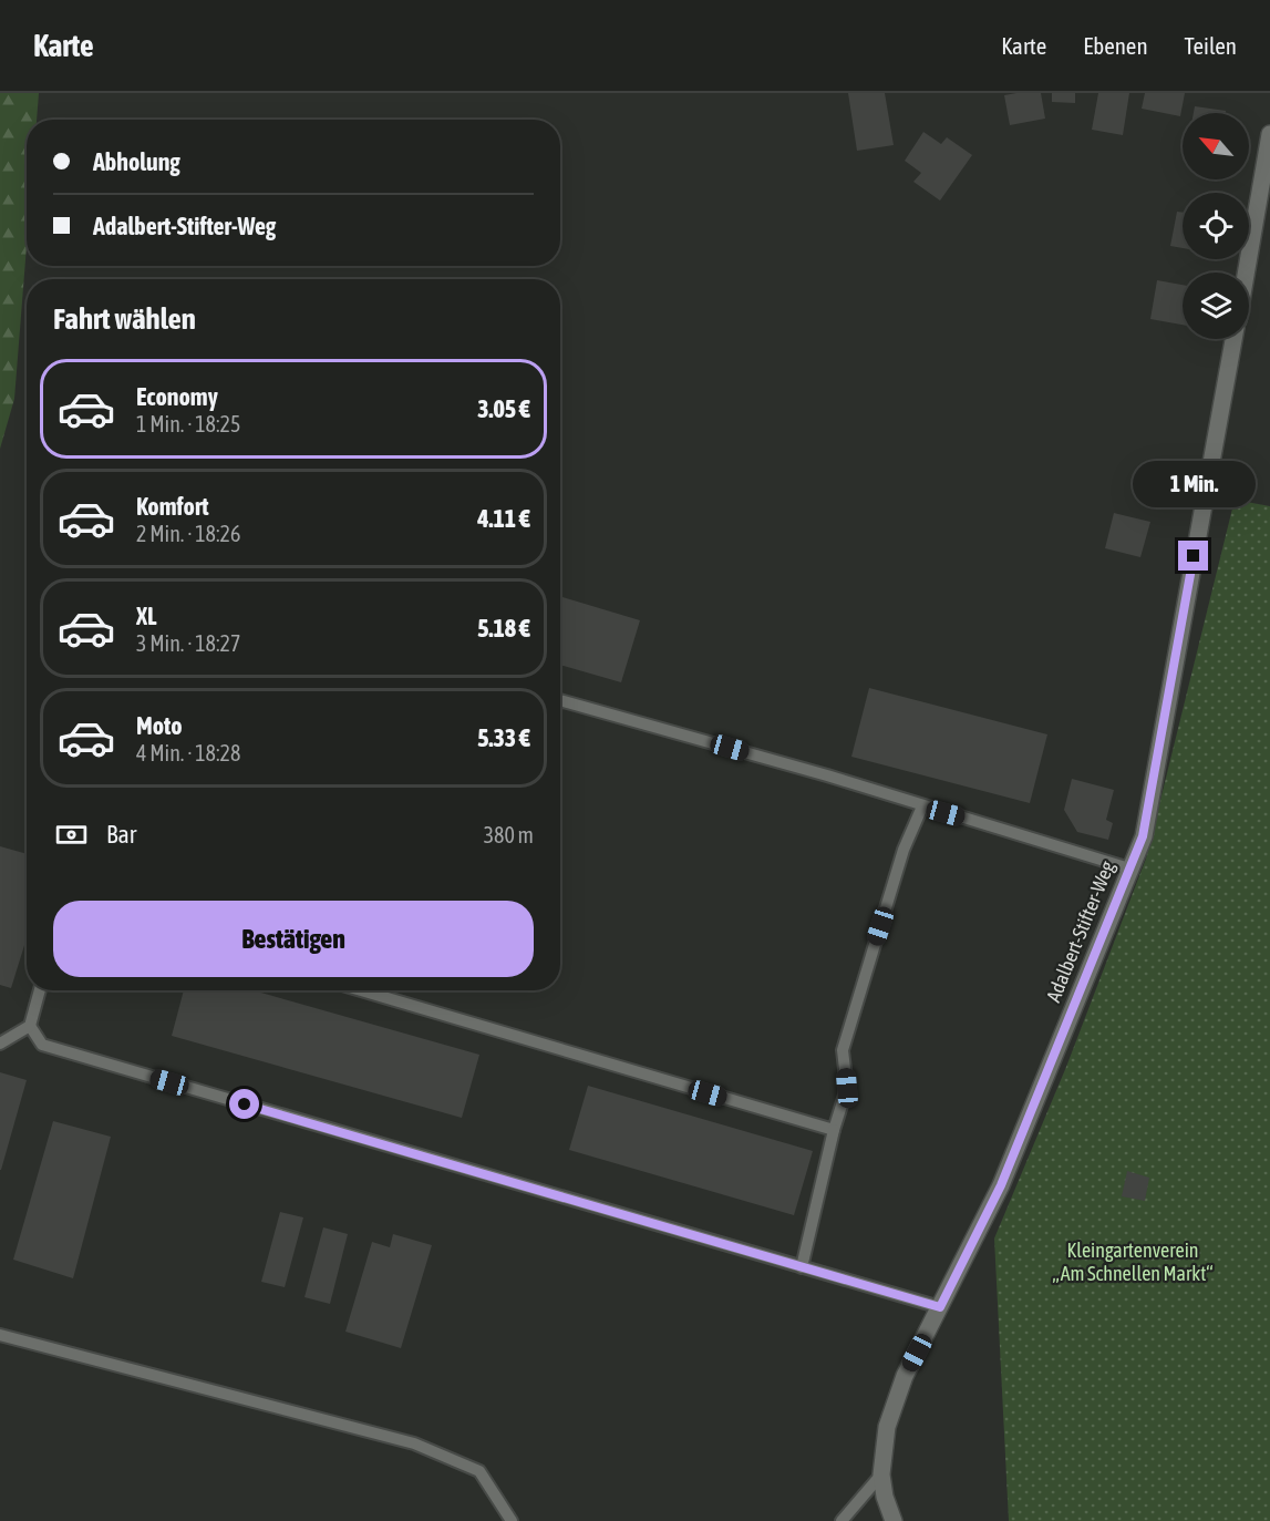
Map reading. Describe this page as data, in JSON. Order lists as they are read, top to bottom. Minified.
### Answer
{"streets":{"street":["Adalbert-Stifter-Weg"]},"parks":["Kleingartenverein „Am Schnellen Markt“"],"north":"top left","page":{"header":"Karte","nav":["Karte","Ebenen","Teilen"],"banner":["Abholung","Adalbert-Stifter-Weg"],"heading":"Fahrt wählen","list":[{"name":"Economy","note":"1 Min. · 18:25","value":"3.05 €"},{"name":"Komfort","note":"2 Min. · 18:26","value":"4.11 €"},{"name":"XL","note":"3 Min. · 18:27","value":"5.18 €"},{"name":"Moto","note":"4 Min. · 18:28","value":"5.33 €"}],"bubble":"1 Min.","pay":["Bar","380 m"],"buttons":"Bestätigen"}}
